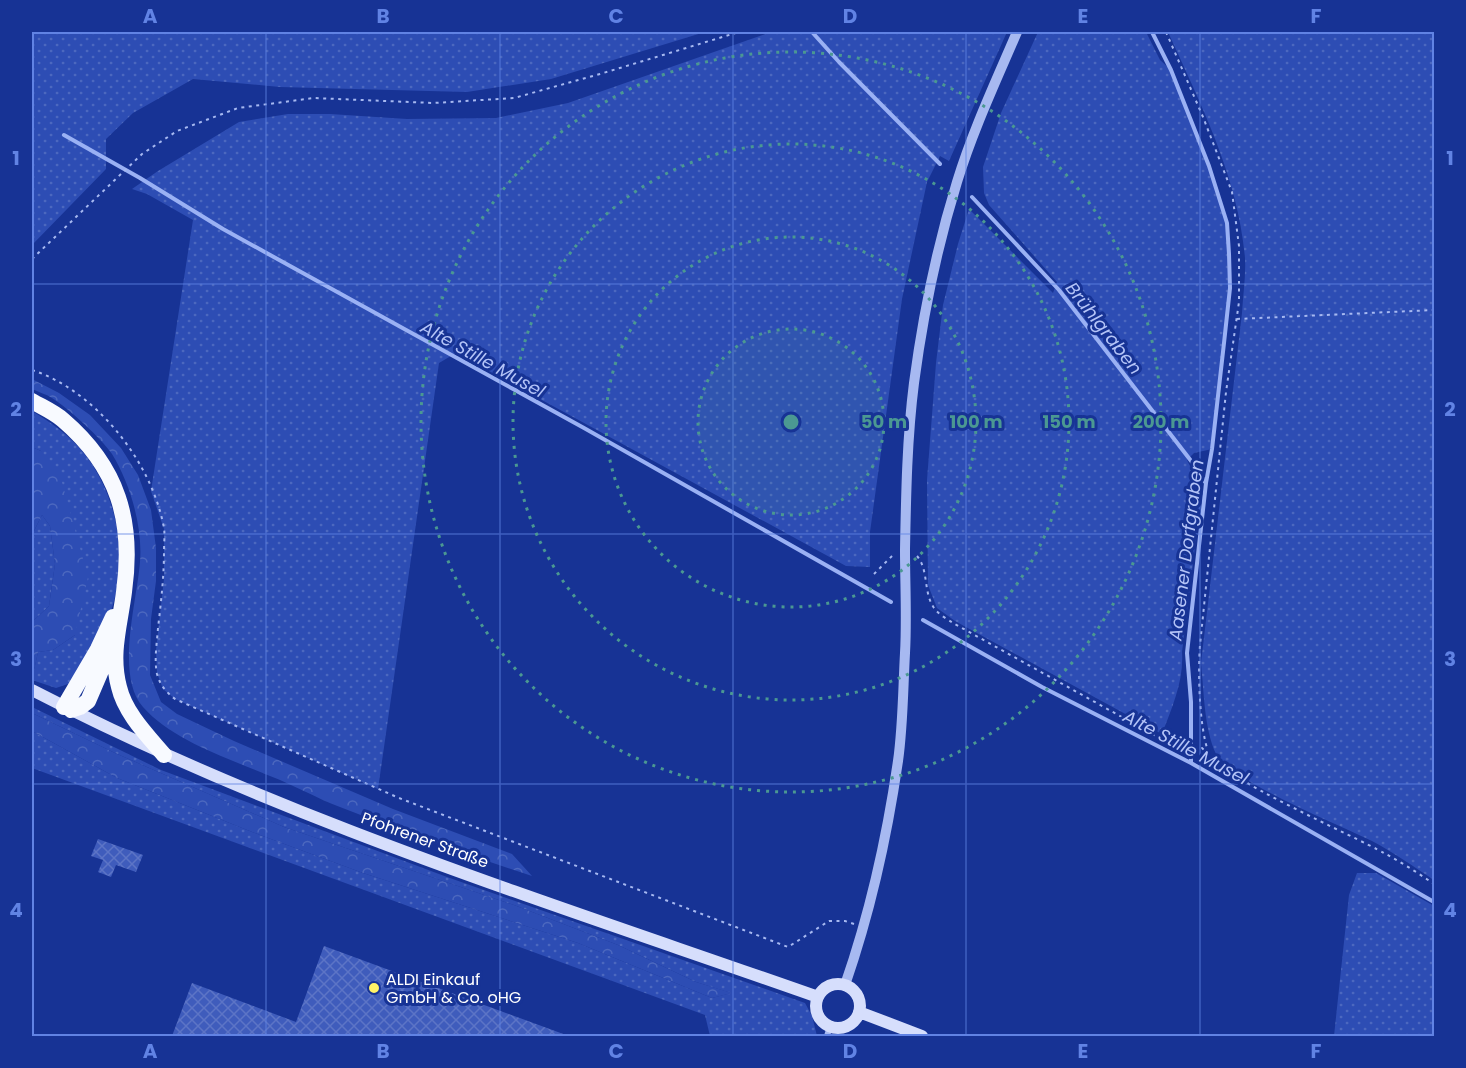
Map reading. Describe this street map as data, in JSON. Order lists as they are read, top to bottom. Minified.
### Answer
{"streets":{"main road":["Pfohrener Straße"]},"water":["Brühlgraben","Alte Stille Musel","Aasener Dorfgraben"],"places":["ALDI Einkauf GmbH & Co. oHG"],"grid":{"columns":["A","B","C","D","E","F"],"rows":["1","2","3","4"]},"rings":["50 m","100 m","150 m","200 m"]}
